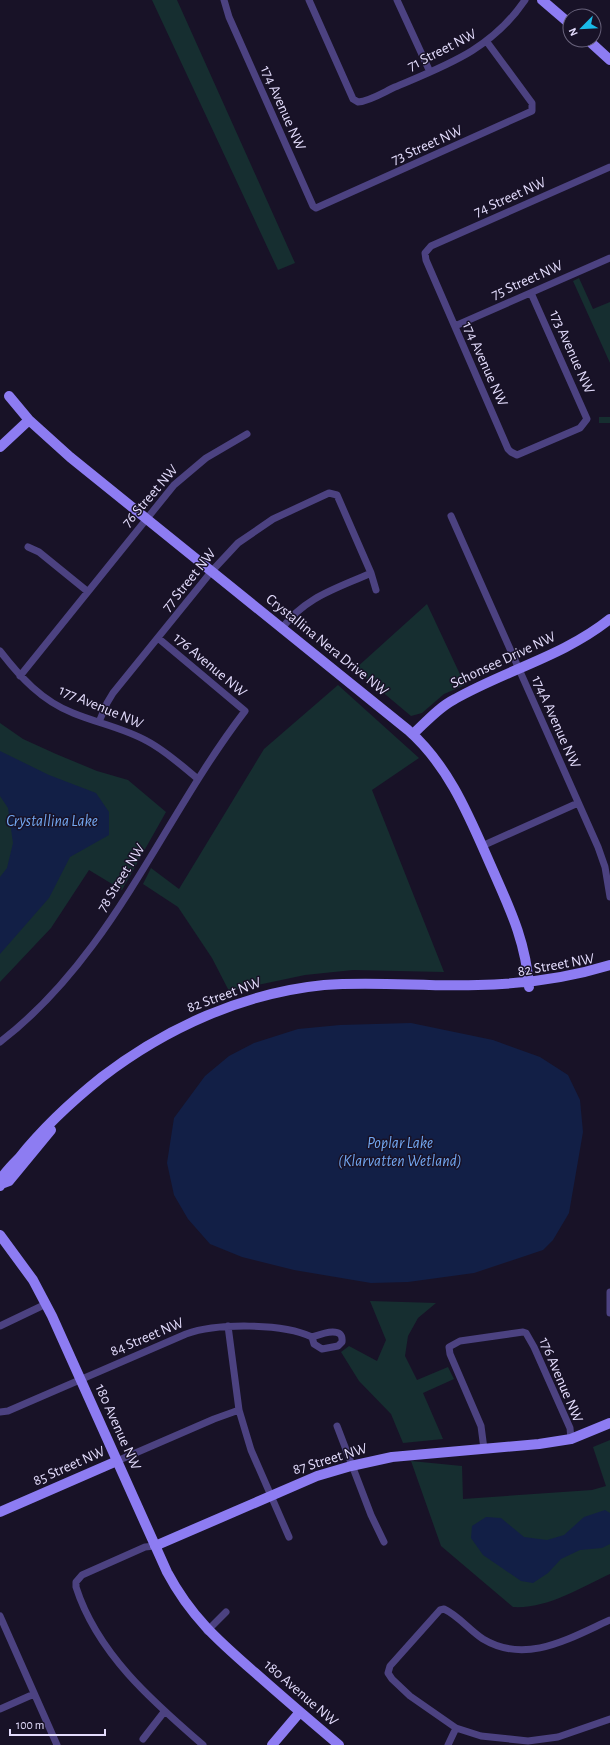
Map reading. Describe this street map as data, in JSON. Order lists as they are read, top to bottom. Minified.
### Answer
{"streets":{"street":["71 Street NW","174 Avenue NW","73 Street NW","74 Street NW","75 Street NW","173 Avenue NW","76 Street NW","77 Street NW","Crystallina Nera Drive NW","Schonsee Drive NW","176 Avenue NW","177 Avenue NW","174A Avenue NW","78 Street NW","82 Street NW","84 Street NW","180 Avenue NW","87 Street NW","85 Street NW"]},"crossings":[["71 Street NW","73 Street NW"],["174 Avenue NW","73 Street NW"],["174 Avenue NW","74 Street NW"],["174 Avenue NW","75 Street NW"],["174 Avenue NW","173 Avenue NW"],["75 Street NW","173 Avenue NW"],["76 Street NW","Crystallina Nera Drive NW"],["76 Street NW","177 Avenue NW"],["77 Street NW","Crystallina Nera Drive NW"],["77 Street NW","176 Avenue NW"],["77 Street NW","177 Avenue NW"],["Crystallina Nera Drive NW","Schonsee Drive NW"],["Crystallina Nera Drive NW","82 Street NW"],["Schonsee Drive NW","174A Avenue NW"],["176 Avenue NW","78 Street NW"],["176 Avenue NW","87 Street NW"],["177 Avenue NW","78 Street NW"],["84 Street NW","180 Avenue NW"],["180 Avenue NW","87 Street NW"],["180 Avenue NW","85 Street NW"]],"water":["Crystallina Lake","Poplar Lake (Klarvatten Wetland)"],"scale_bar":"100 m","north":"bottom left"}
